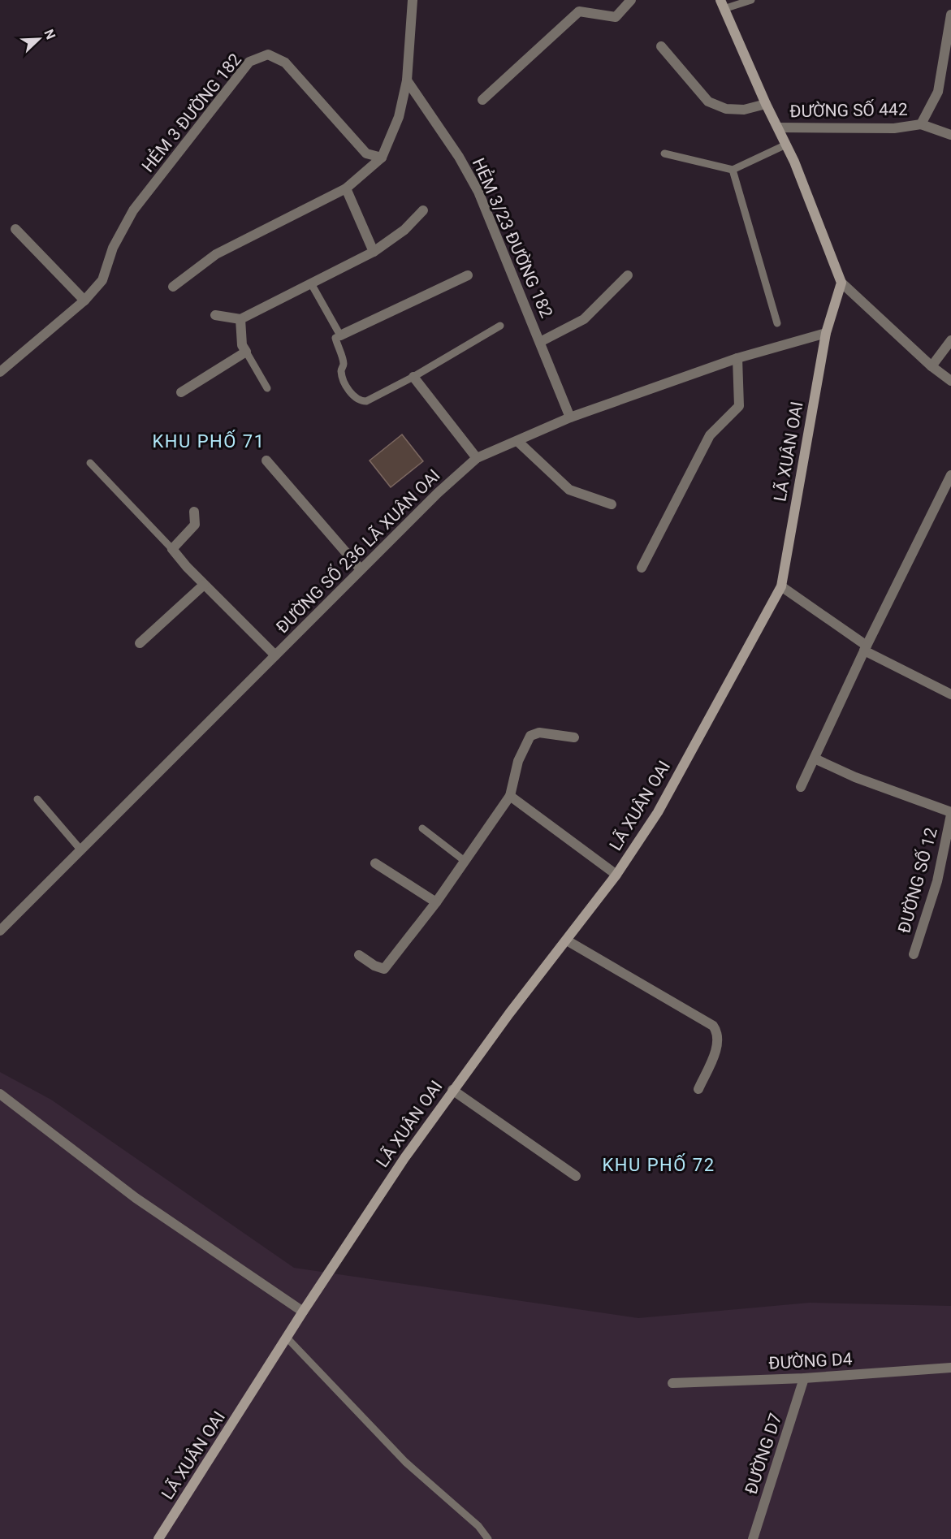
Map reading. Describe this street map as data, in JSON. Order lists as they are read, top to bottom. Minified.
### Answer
{"streets":{"main road":["LÃ XUÂN OAI"],"street":["ĐƯỜNG SỐ 442","HẺM 3 ĐƯỜNG 182","HẺM 3/23 ĐƯỜNG 182","ĐƯỜNG SỐ 236 LÃ XUÂN OAI","ĐƯỜNG SỐ 12","ĐƯỜNG D4","ĐƯỜNG D7"]},"crossings":[["HẺM 3/23 ĐƯỜNG 182","ĐƯỜNG SỐ 236 LÃ XUÂN OAI"],["LÃ XUÂN OAI","ĐƯỜNG SỐ 236 LÃ XUÂN OAI"],["ĐƯỜNG D4","ĐƯỜNG D7"]],"districts":["KHU PHỐ 71","KHU PHỐ 72"],"north":"top right"}
